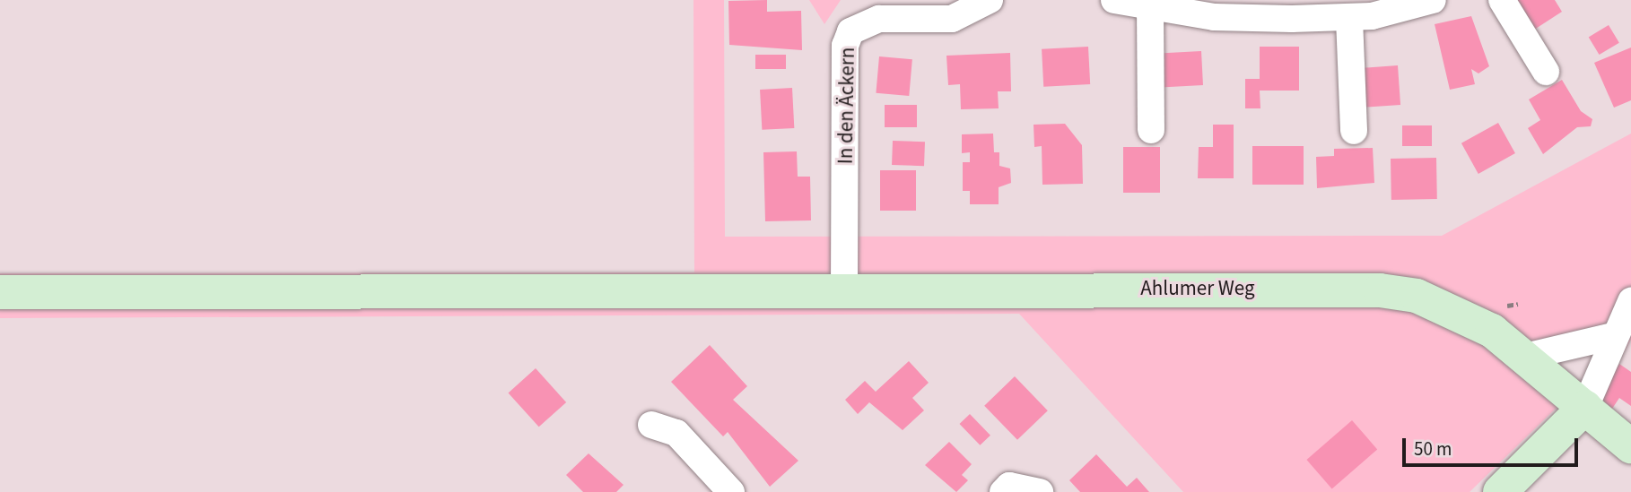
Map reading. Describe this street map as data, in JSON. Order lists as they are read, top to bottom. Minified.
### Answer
{"streets":{"street":["In den Äckern","Ahlumer Weg"]},"crossings":[["In den Äckern","Ahlumer Weg"]],"scale_bar":"50 m"}
